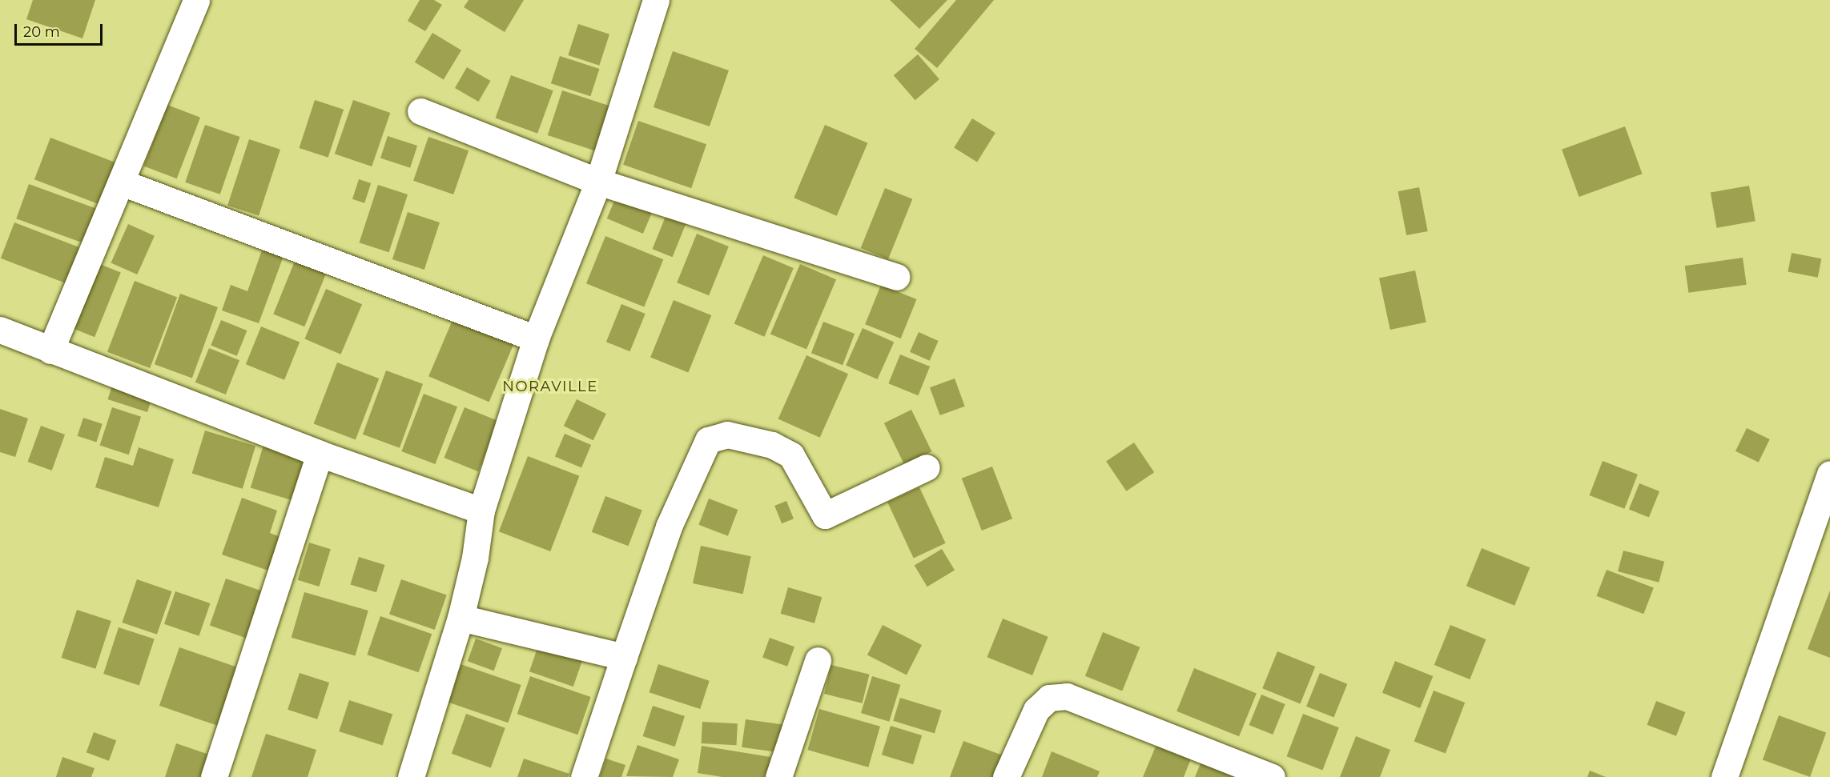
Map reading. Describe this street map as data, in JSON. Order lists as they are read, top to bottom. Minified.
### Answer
{"districts":["NORAVILLE"],"scale_bar":"20 m"}
